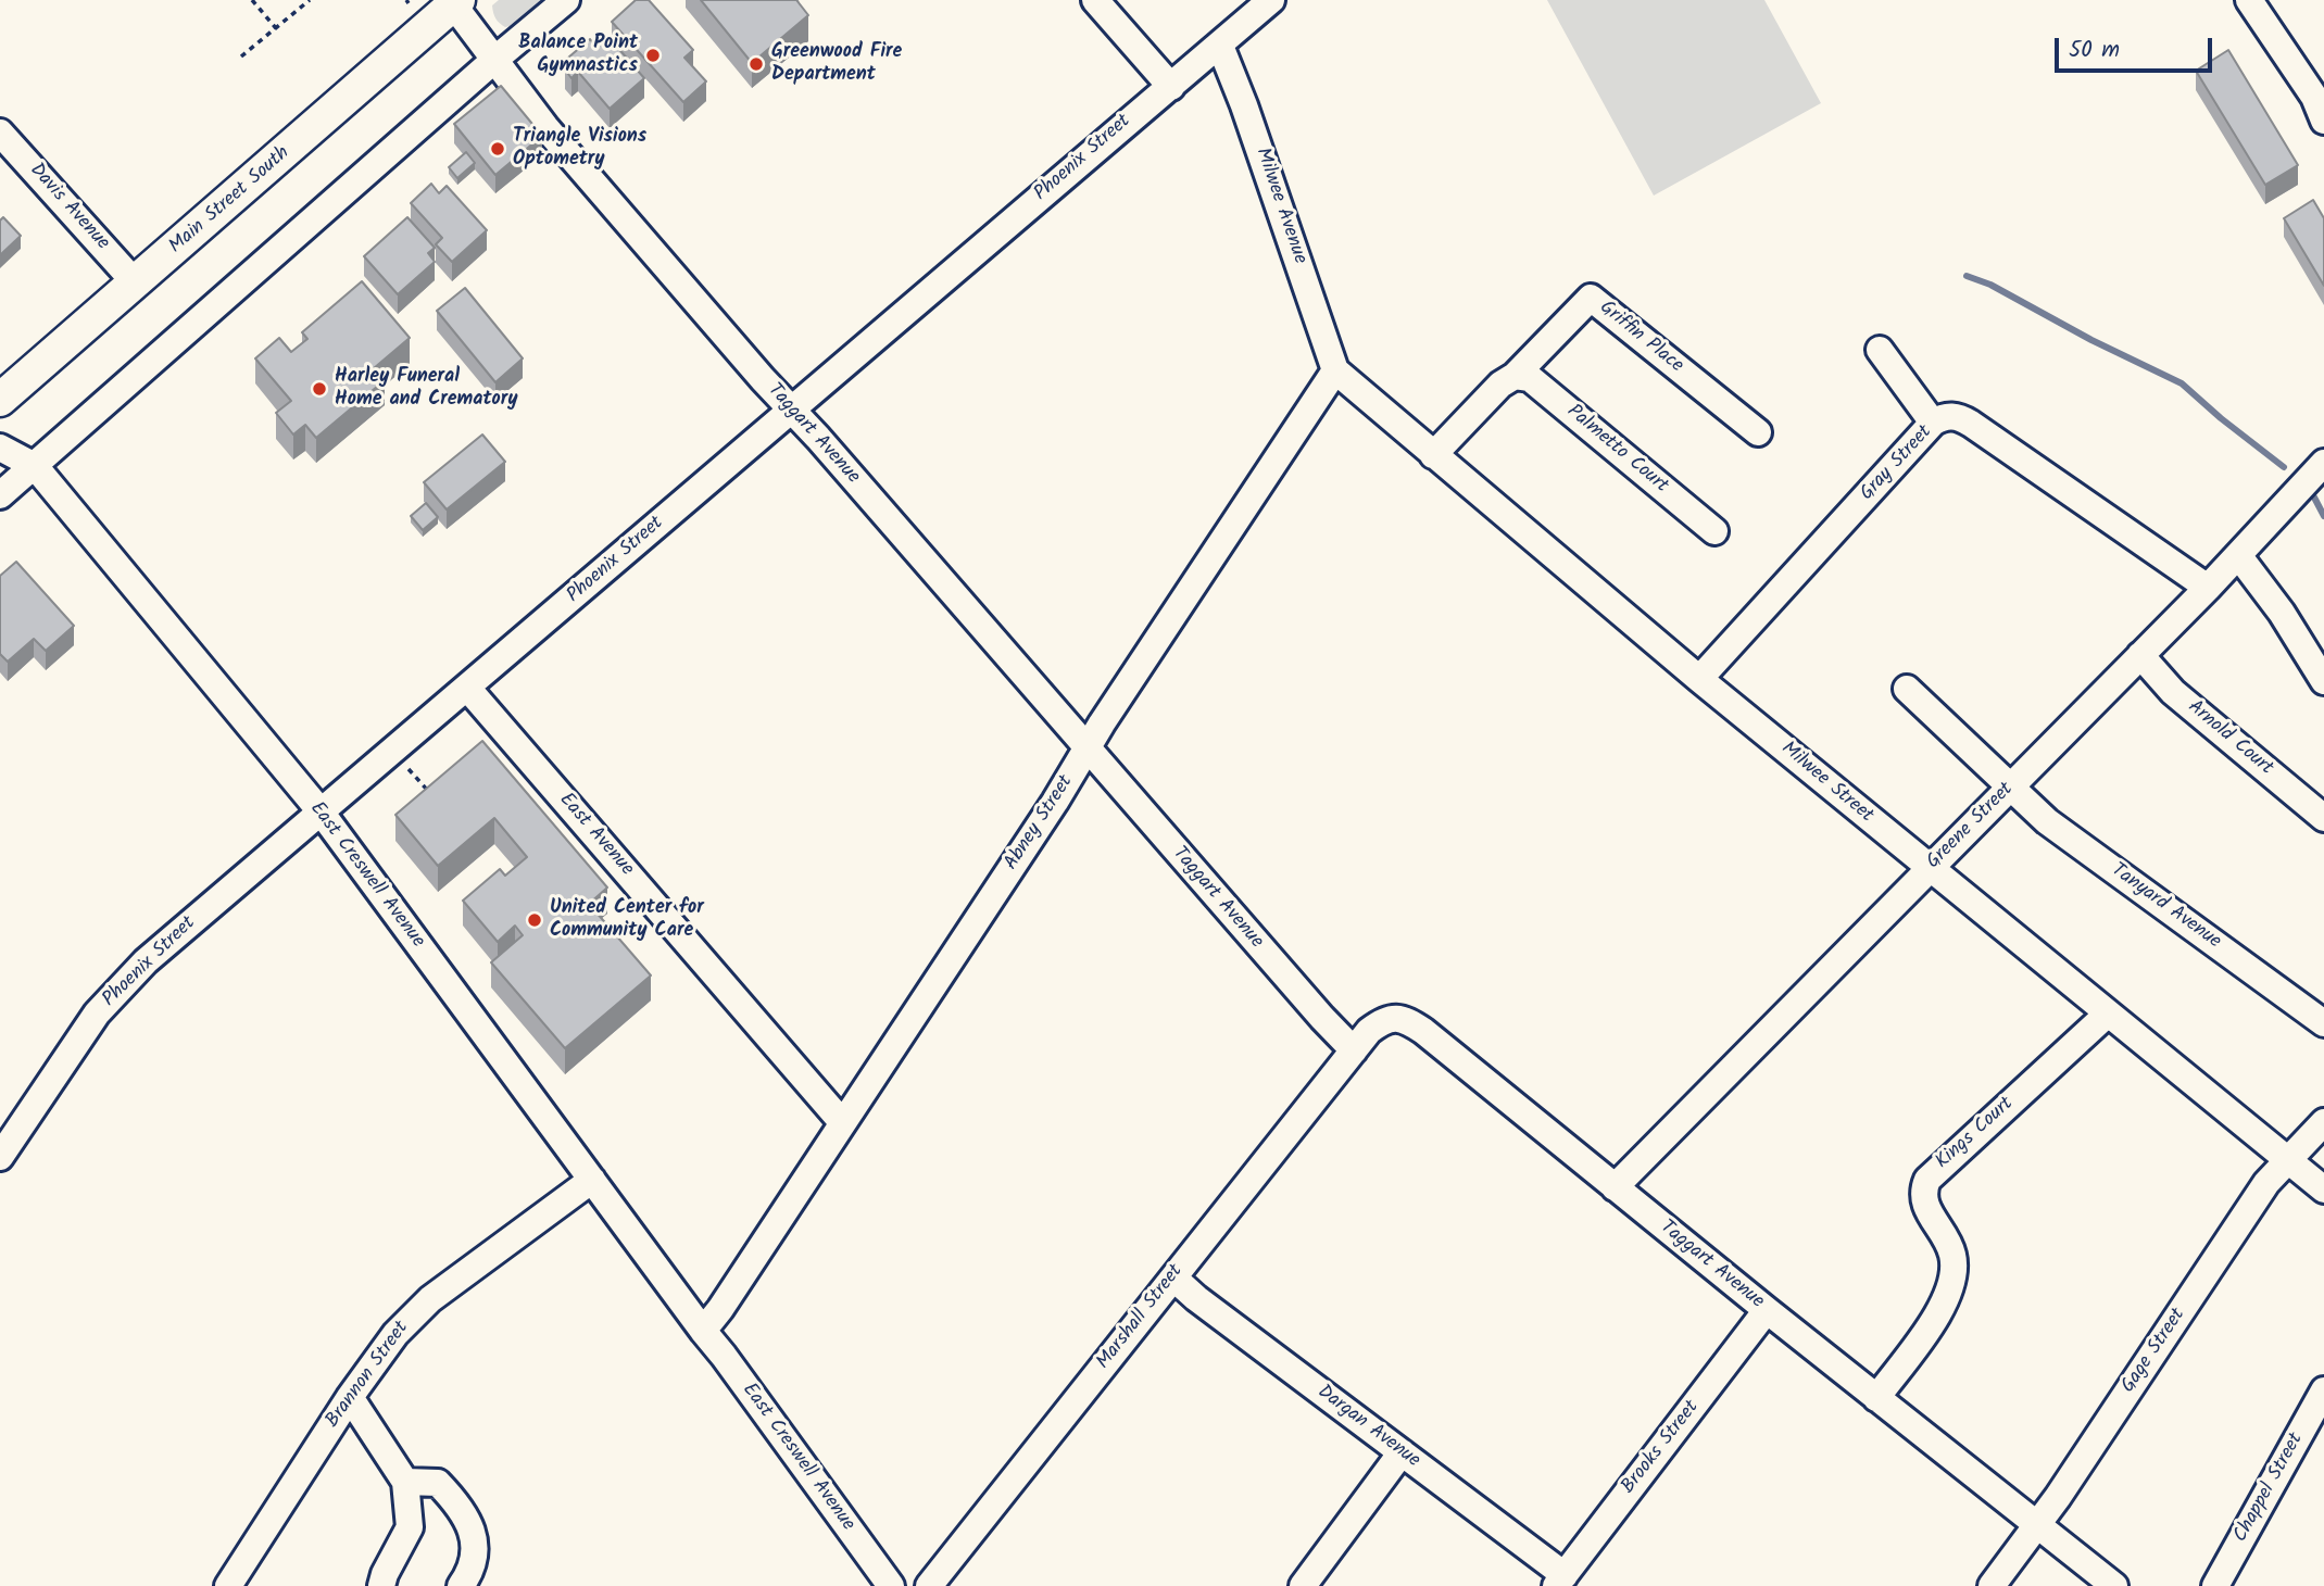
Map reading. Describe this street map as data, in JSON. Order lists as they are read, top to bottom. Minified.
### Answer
{"streets":{"main road":["Main Street South"],"street":["Phoenix Street","Milwee Avenue","Davis Avenue","Griffin Place","Taggart Avenue","Palmetto Court","Gray Street","Arnold Court","Milwee Street","Abney Street","Greene Street","East Avenue","East Creswell Avenue","Tanyard Avenue","Kings Court","Marshall Street","Gage Street","Brannon Street","Dargan Avenue","Brooks Street","Chappel Street"]},"crossings":[["Phoenix Street","Milwee Avenue"],["Phoenix Street","Taggart Avenue"],["Phoenix Street","East Avenue"],["Phoenix Street","East Creswell Avenue"],["Main Street South","Davis Avenue"],["Main Street South","Taggart Avenue"],["Milwee Avenue","Milwee Street"],["Milwee Avenue","Abney Street"],["Griffin Place","Palmetto Court"],["Griffin Place","Milwee Street"],["Taggart Avenue","Abney Street"],["Taggart Avenue","Greene Street"],["Taggart Avenue","Kings Court"],["Taggart Avenue","Marshall Street"],["Taggart Avenue","Gage Street"],["Taggart Avenue","Brooks Street"],["Gray Street","Milwee Street"],["Gray Street","Greene Street"],["Arnold Court","Greene Street"],["Milwee Street","Abney Street"],["Milwee Street","Greene Street"],["Milwee Street","Kings Court"],["Milwee Street","Gage Street"],["Abney Street","East Avenue"],["Abney Street","East Creswell Avenue"],["Greene Street","Tanyard Avenue"],["East Creswell Avenue","Brannon Street"],["Marshall Street","Dargan Avenue"],["Dargan Avenue","Brooks Street"]],"places":["Balance Point Gymnastics","Greenwood Fire Department","Triangle Visions Optometry","Harley Funeral Home and Crematory","United Center for Community Care"],"scale_bar":"50 m"}
